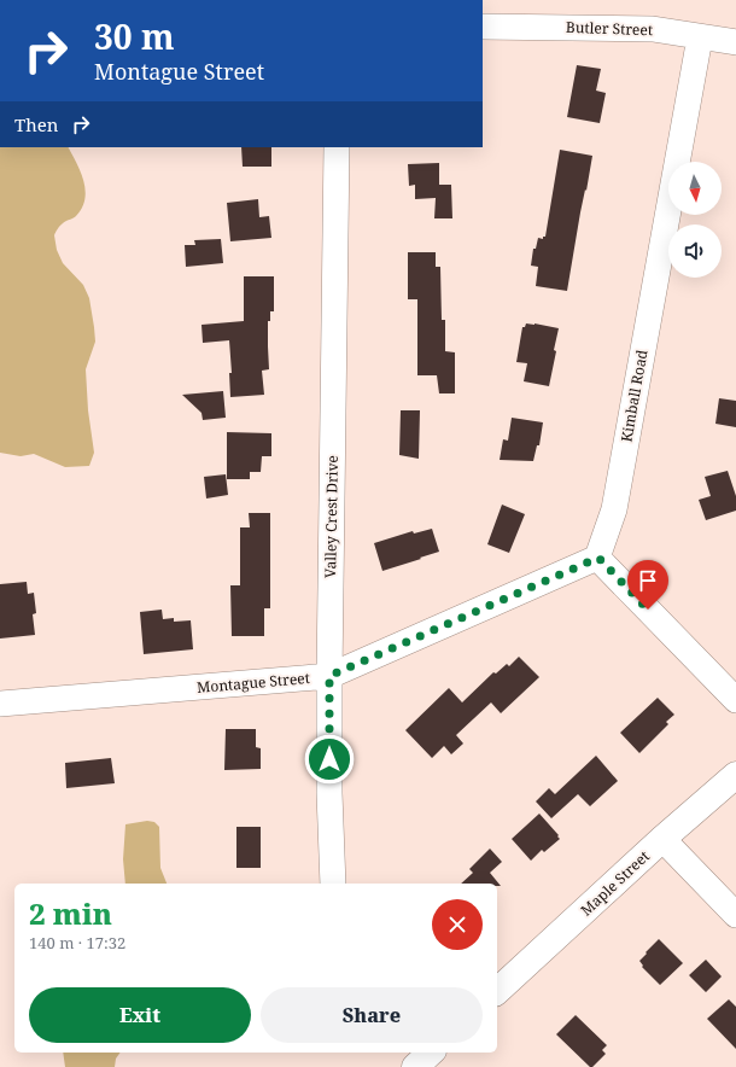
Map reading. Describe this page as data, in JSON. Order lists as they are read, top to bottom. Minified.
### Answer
{"streets":{"main road":["Maple Street"],"street":["Butler Street","Kimball Road","Valley Crest Drive","Montague Street"]},"crossings":[["Butler Street","Kimball Road"],["Kimball Road","Montague Street"],["Valley Crest Drive","Montague Street"]],"north":"bottom","page":{"turn":["30 m","Montague Street"],"then":"Then","heading":["2 min","140 m · 17:32"],"buttons":["Exit","Share"]}}
